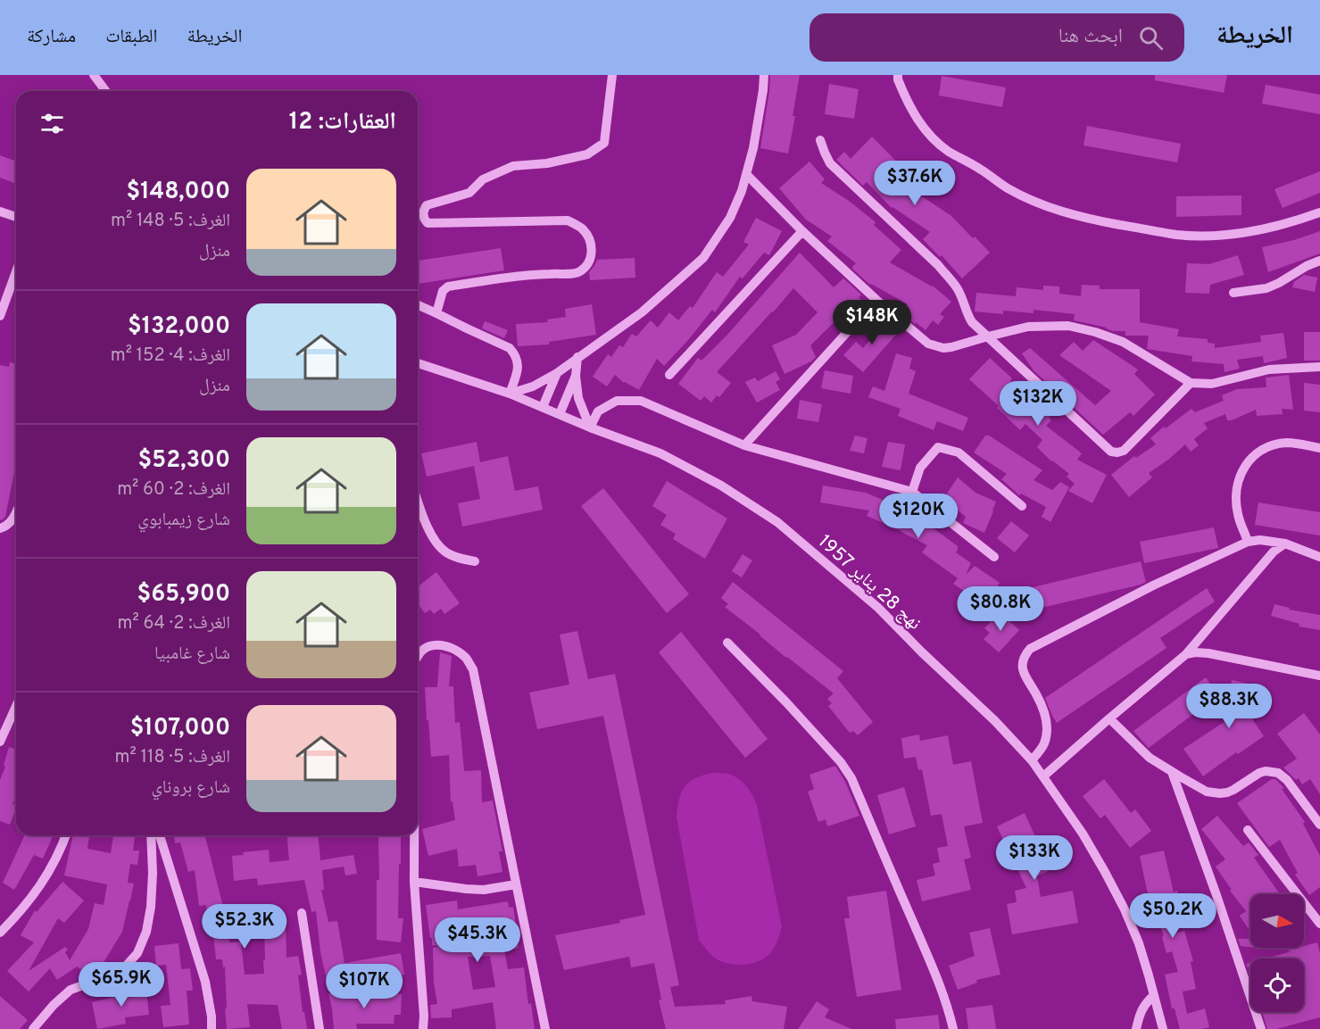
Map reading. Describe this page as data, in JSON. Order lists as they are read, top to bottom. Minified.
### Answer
{"streets":{"street":["نهج 28 يناير 1957"]},"north":"right","page":{"header":"الخريطة","search":"ابحث هنا","nav":["الخريطة","الطبقات","مشاركة"],"heading":"العقارات: 12","list":[{"name":"$148,000","note":"الغرف: 5 · 148 m² · منزل"},{"name":"$132,000","note":"الغرف: 4 · 152 m² · منزل"},{"name":"$52,300","note":"الغرف: 2 · 60 m² · شارع زيمبابوي"},{"name":"$65,900","note":"الغرف: 2 · 64 m² · شارع غامبيا"},{"name":"$107,000","note":"الغرف: 5 · 118 m² · شارع بروناي"}],"price":["$37.6K","$148K","$132K","$120K","$80.8K","$88.3K","$133K","$50.2K","$52.3K","$45.3K","$65.9K","$107K"]}}
